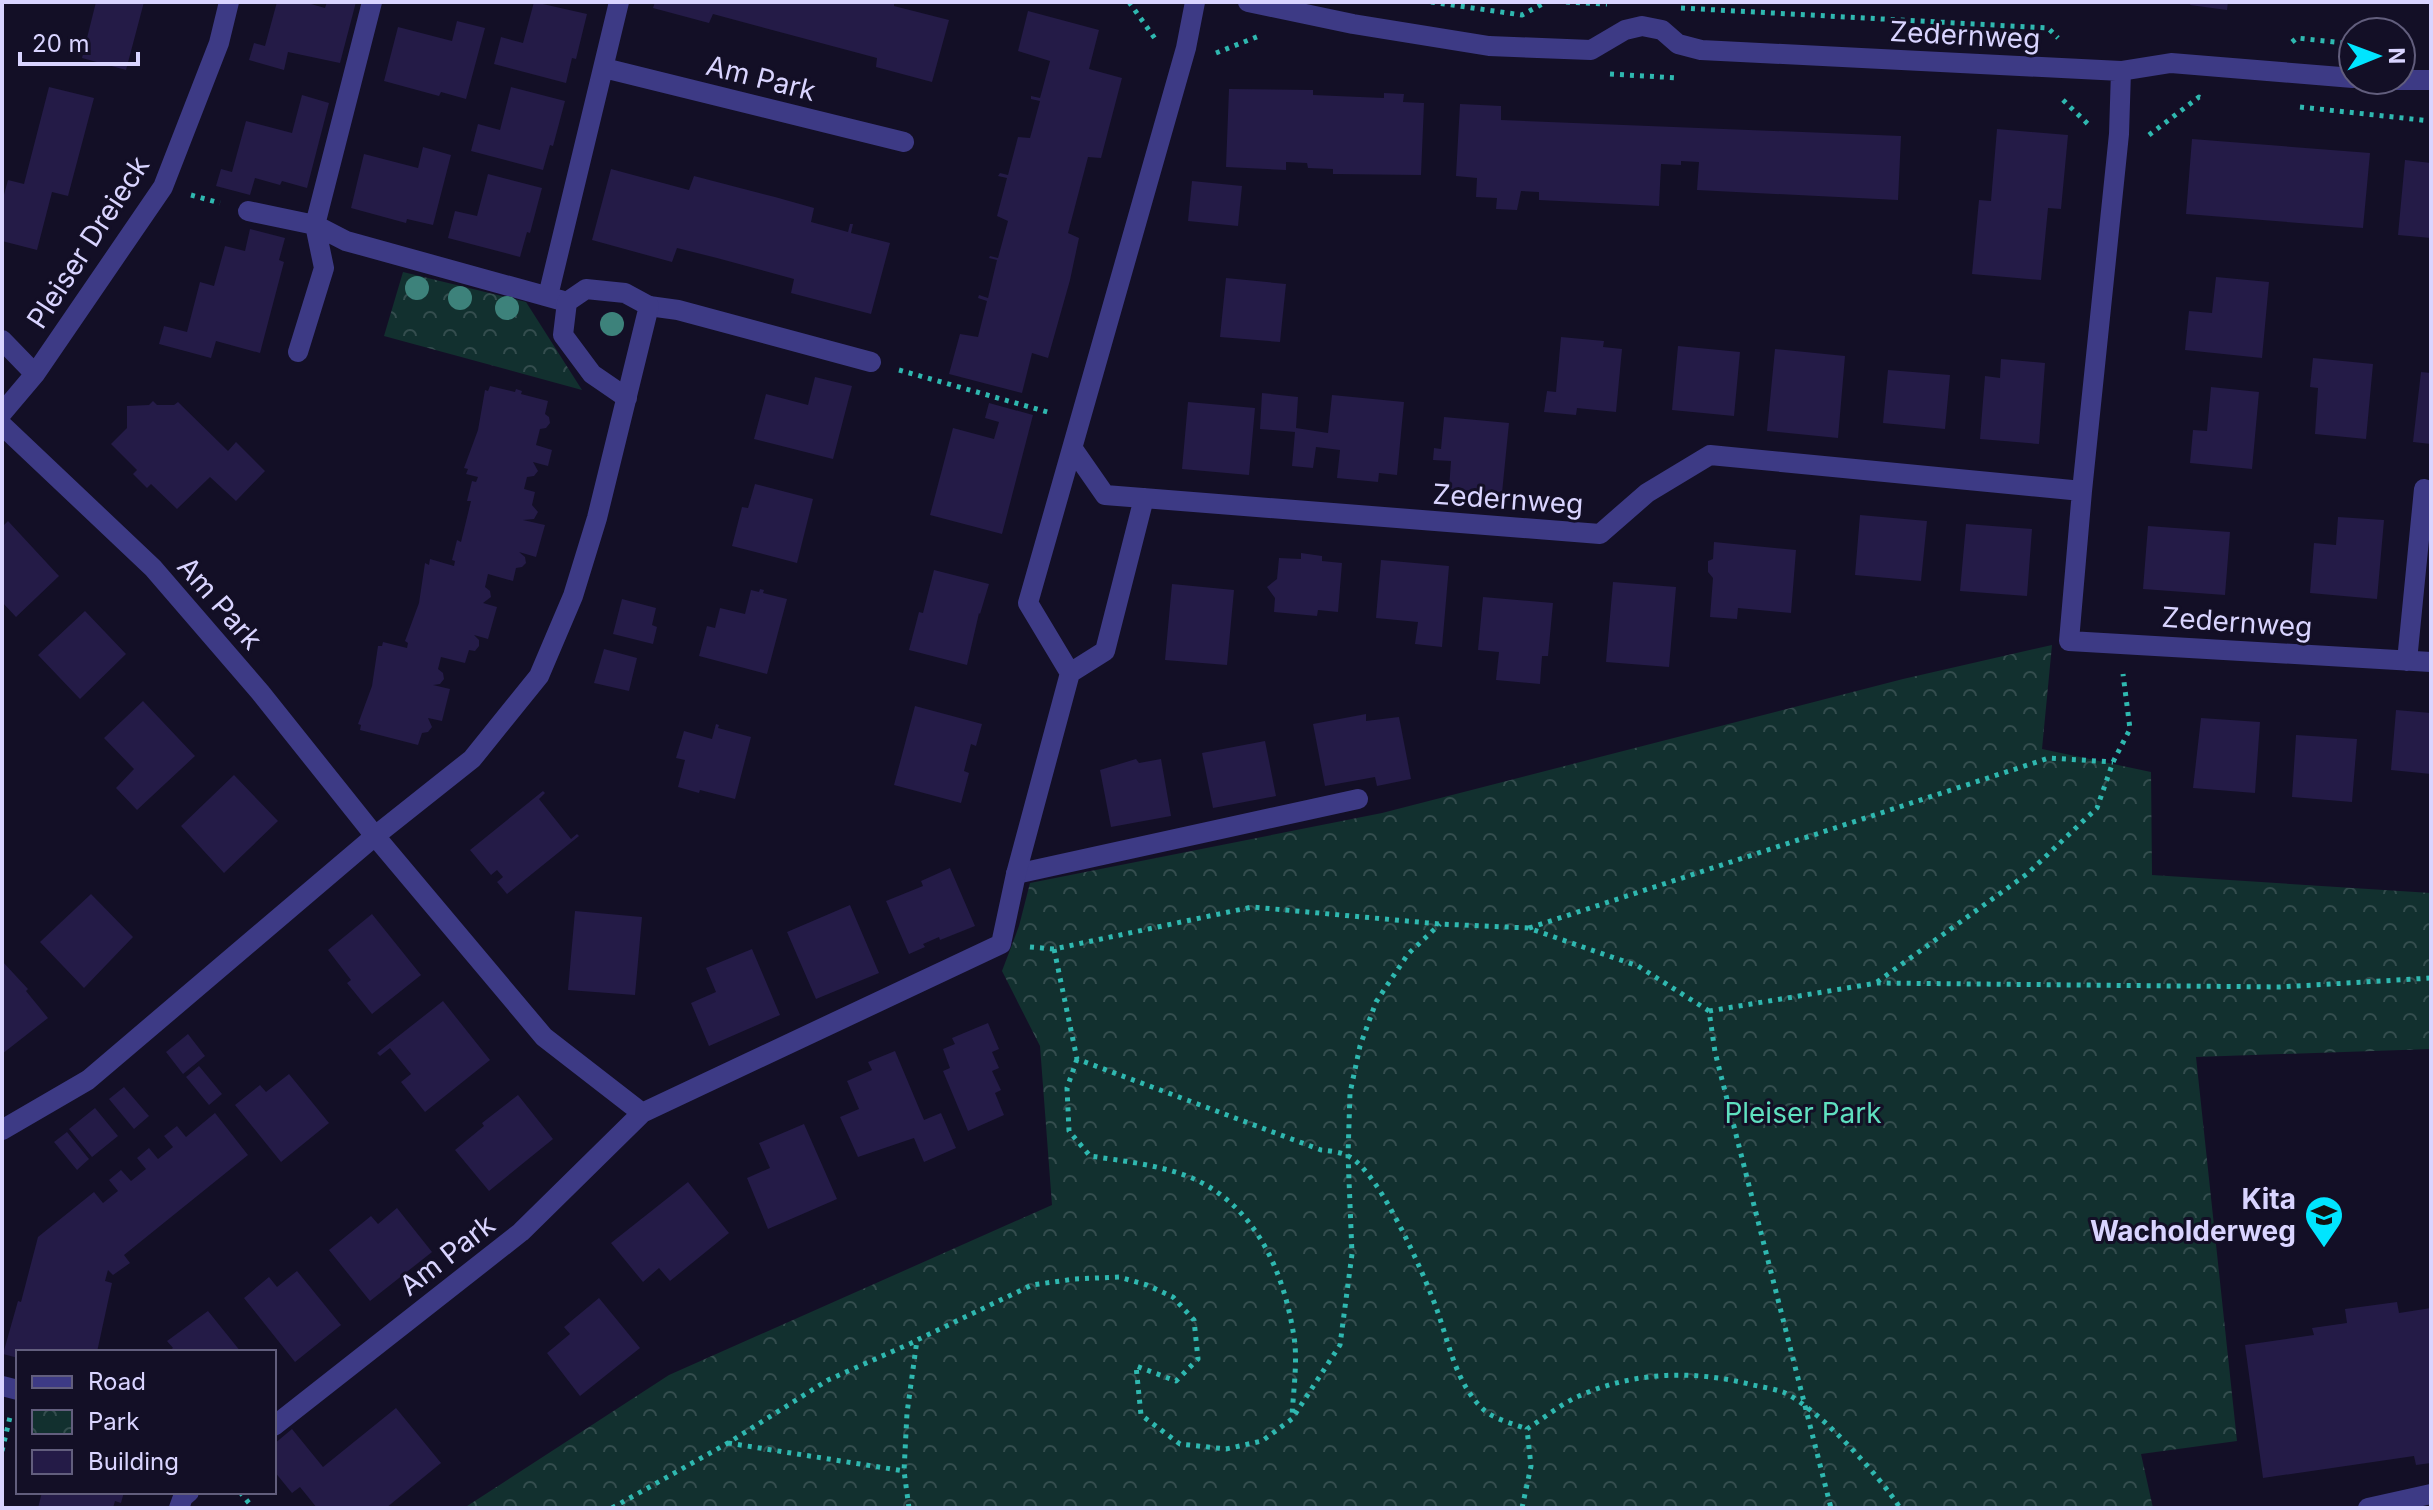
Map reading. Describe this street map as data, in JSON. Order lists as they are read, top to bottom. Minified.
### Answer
{"streets":{"street":["Zedernweg","Am Park","Pleiser Dreieck"]},"parks":["Pleiser Park"],"places":{"school or university":["Kita Wacholderweg"]},"legend":["Road","Park","Building"],"scale_bar":"20 m","north":"right"}
